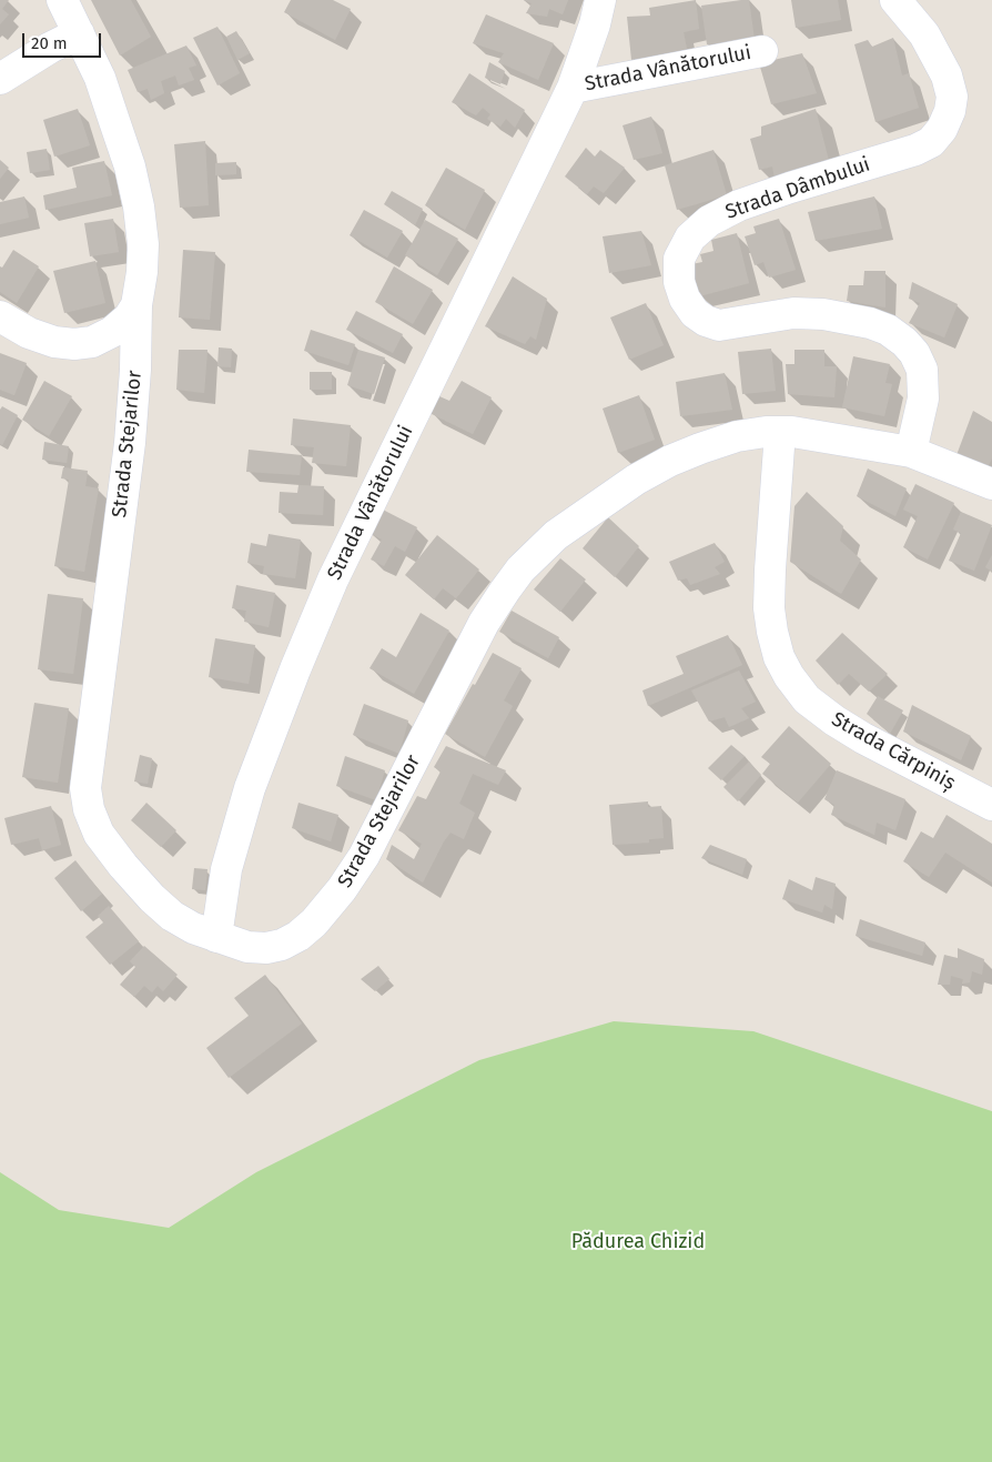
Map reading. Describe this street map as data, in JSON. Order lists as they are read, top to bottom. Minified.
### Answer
{"streets":{"street":["Strada Vânătorului","Strada Dâmbului","Strada Stejarilor","Strada Cărpiniș"]},"crossings":[["Strada Vânătorului","Strada Stejarilor"],["Strada Dâmbului","Strada Stejarilor"],["Strada Stejarilor","Strada Cărpiniș"]],"parks":["Pădurea Chizid"],"scale_bar":"20 m"}
